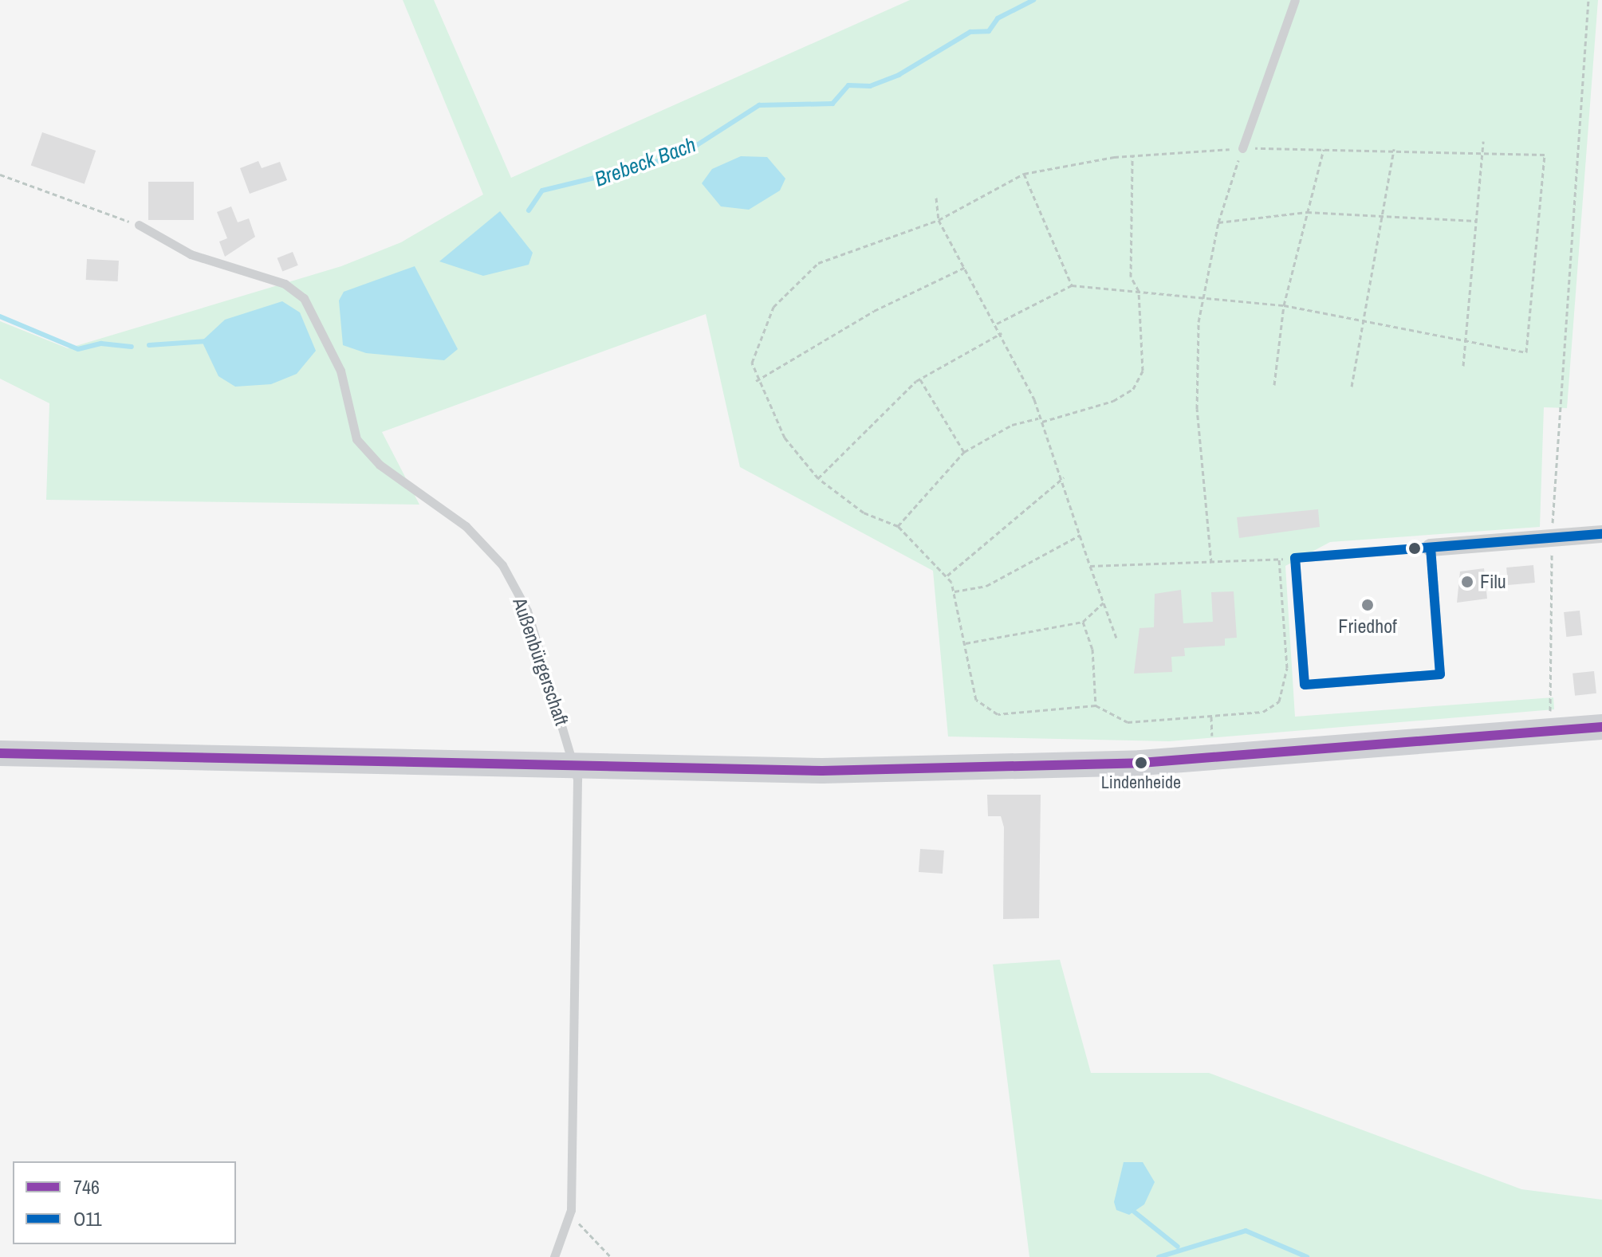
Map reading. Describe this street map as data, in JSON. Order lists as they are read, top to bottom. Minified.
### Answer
{"streets":{"lane":["Außenbürgerschaft"]},"water":["Brebeck Bach"],"places":["Filu","Friedhof","Lindenheide"],"lines":["transit line O11","transit line 746"],"legend":["746","O11"]}
